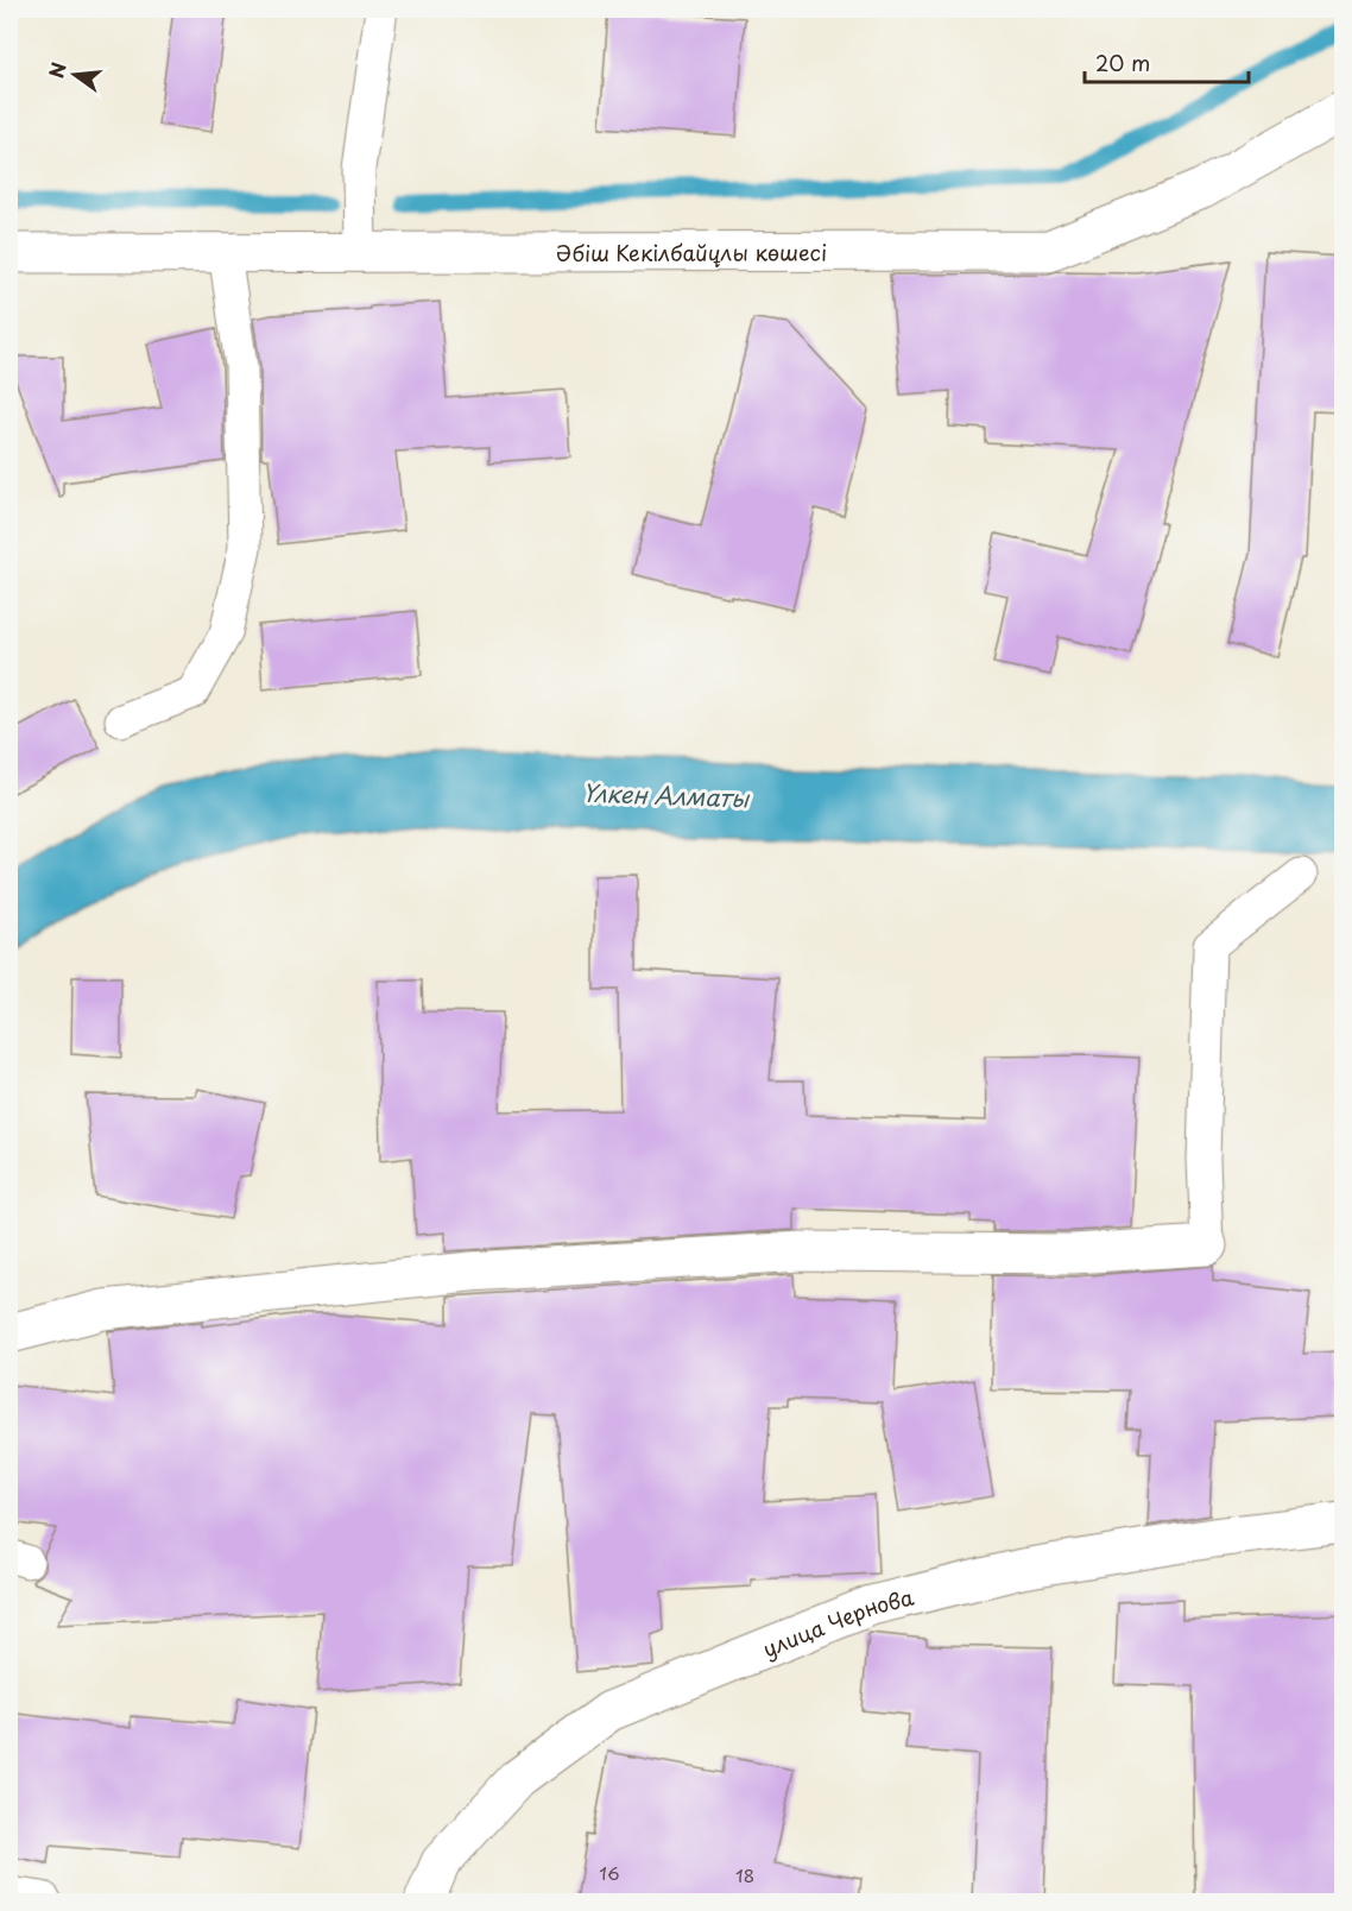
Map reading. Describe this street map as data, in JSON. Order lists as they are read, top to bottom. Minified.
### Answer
{"streets":{"street":["Әбіш Кекілбайұлы көшесі","улица Чернова"]},"water":["Үлкен Алматы"],"house_numbers":["16","18"],"scale_bar":"20 m","north":"left"}
